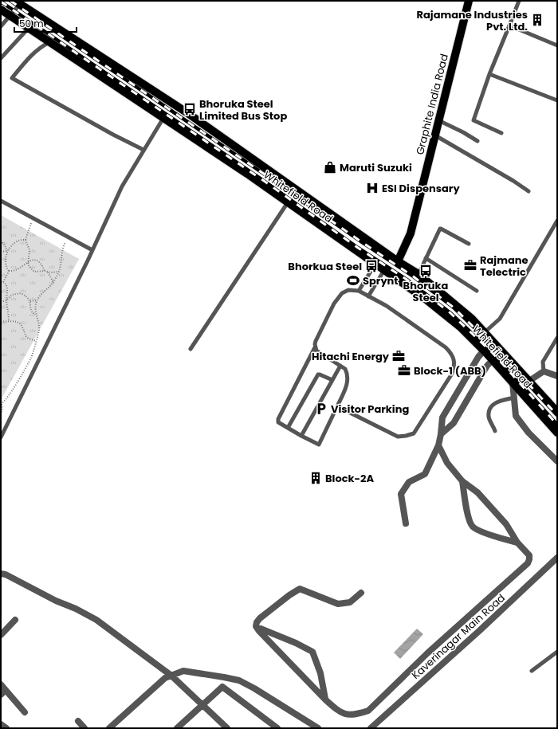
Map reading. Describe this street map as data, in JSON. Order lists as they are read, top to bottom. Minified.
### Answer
{"streets":{"main road":["Graphite India Road","Whitefield Road"],"street":["Kaverinagar Main Road"]},"crossings":[["Graphite India Road","Whitefield Road"]],"places":{"building":["Rajamane Industries Pvt. Ltd.","Block-2A"],"bus stop":["Bhoruka Steel Limited Bus Stop","Bhorkua Steel","Bhoruka Steel"],"shop":["Maruti Suzuki"],"hospital":["ESI Dispensary"],"office":["Rajmane Telectric","Hitachi Energy","Block-1 (ABB)"],"sports":["Sprynt"],"parking":["Visitor Parking"]},"scale_bar":"50 m"}
